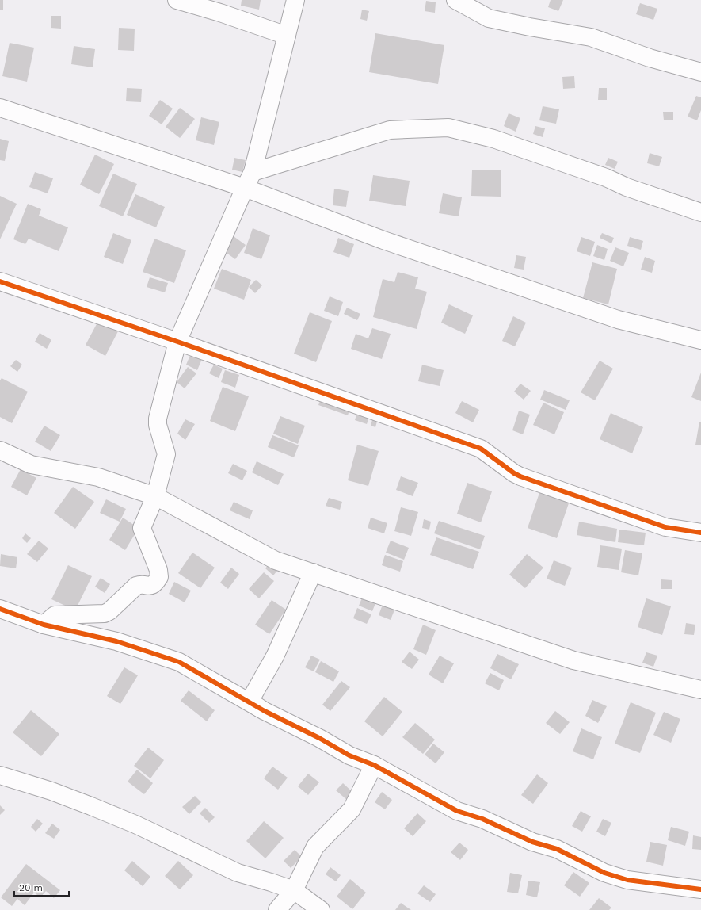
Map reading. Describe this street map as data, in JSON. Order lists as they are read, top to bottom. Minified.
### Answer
{"scale_bar":"20 m"}
